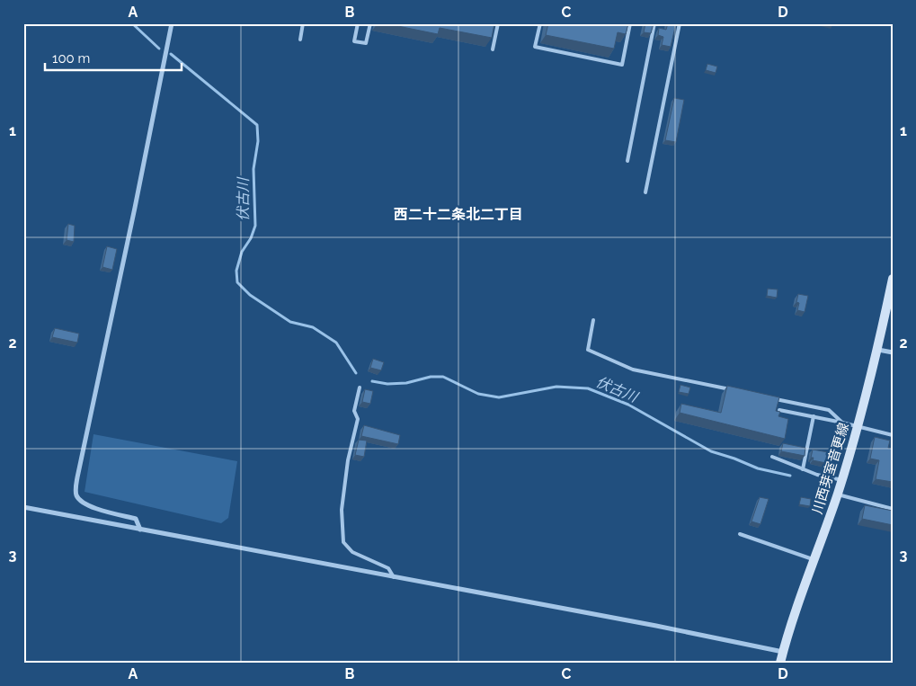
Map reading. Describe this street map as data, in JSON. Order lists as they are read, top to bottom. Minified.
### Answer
{"streets":{"main road":["川西芽室音更線"]},"districts":["西二十二条北二丁目"],"water":["伏古川"],"scale_bar":"100 m","grid":{"columns":["A","B","C","D"],"rows":["1","2","3"]}}
